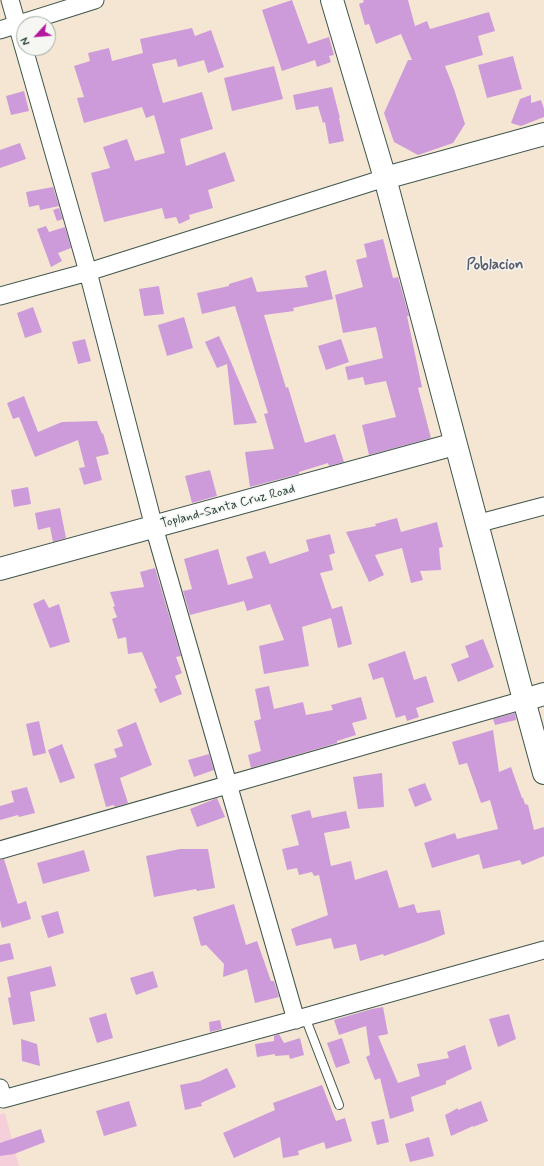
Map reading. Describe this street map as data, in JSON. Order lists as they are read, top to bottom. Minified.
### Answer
{"streets":{"main road":["Topland-Santa Cruz Road"]},"districts":["Poblacion"],"north":"bottom left"}
